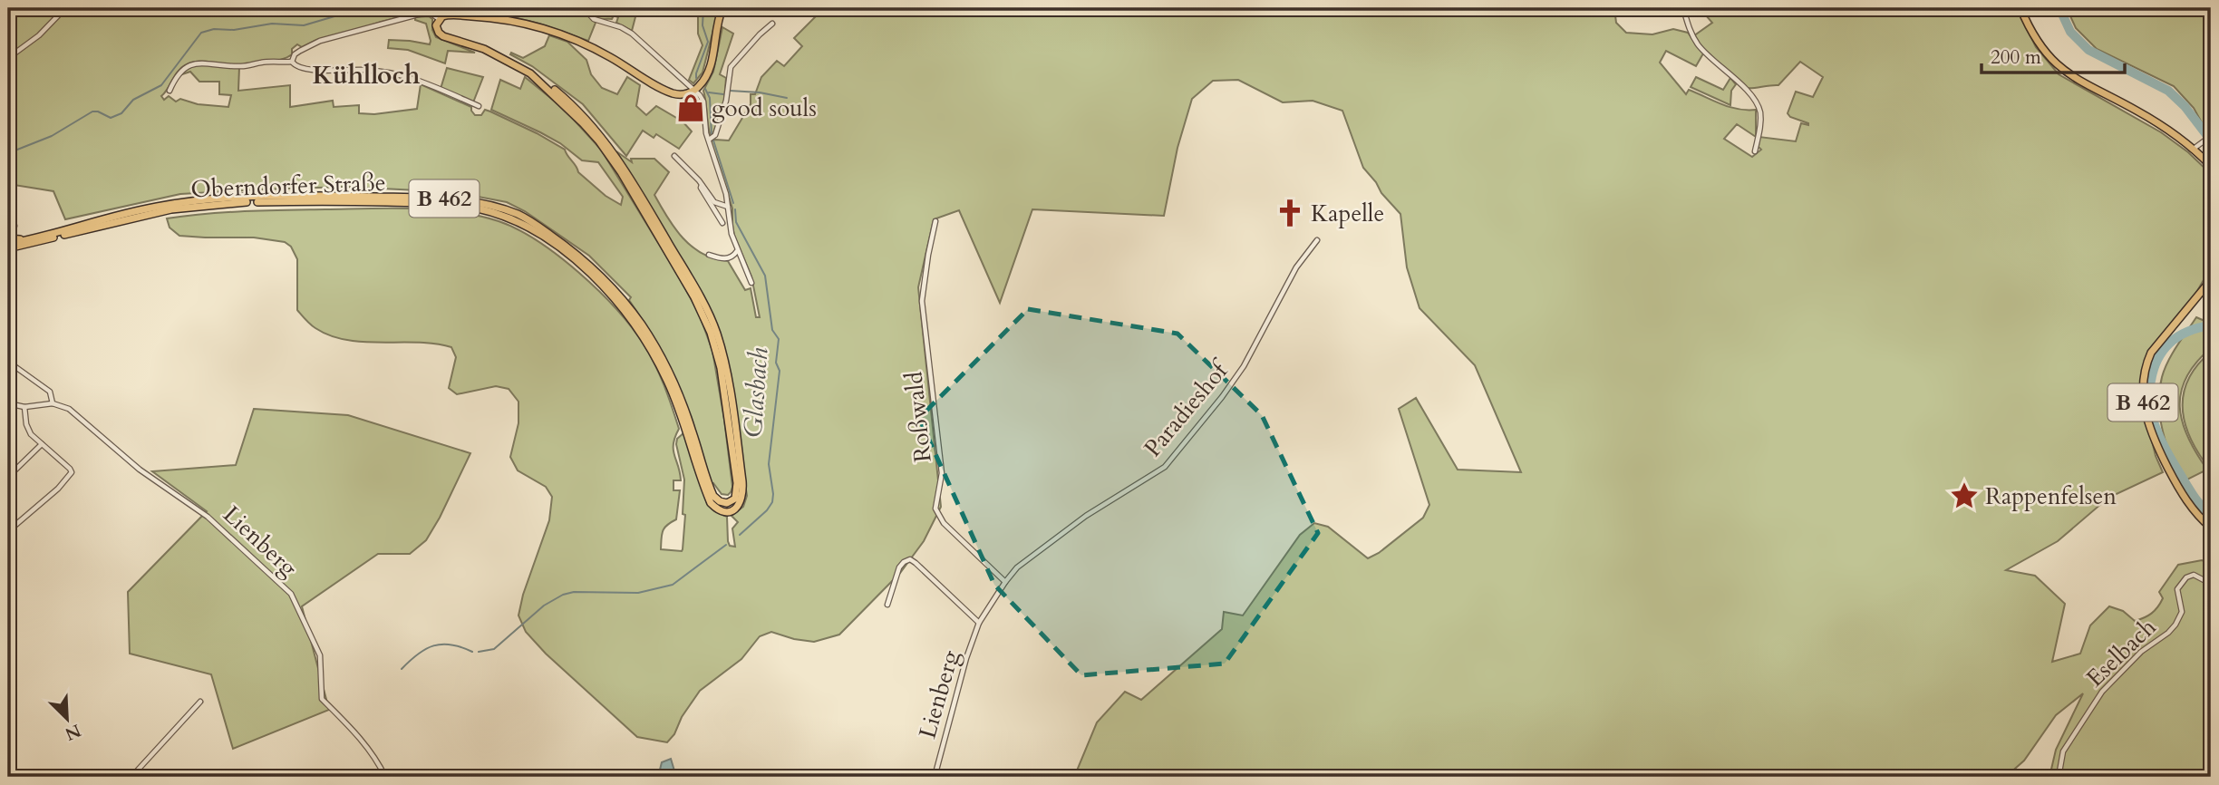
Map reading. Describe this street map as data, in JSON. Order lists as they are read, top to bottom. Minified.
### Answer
{"streets":{"main road":["Oberndorfer Straße","B 462"],"street":["Paradieshof","Roßwald","Lienberg","Eselbach"]},"crossings":[["Oberndorfer Straße","B 462"],["Paradieshof","Roßwald"],["Paradieshof","Lienberg"],["Roßwald","Lienberg"]],"districts":["Kühlloch"],"water":["Glasbach"],"places":{"shop":["good souls"],"church":["Kapelle"],"place":["Rappenfelsen"]},"scale_bar":"200 m","north":"bottom right"}
